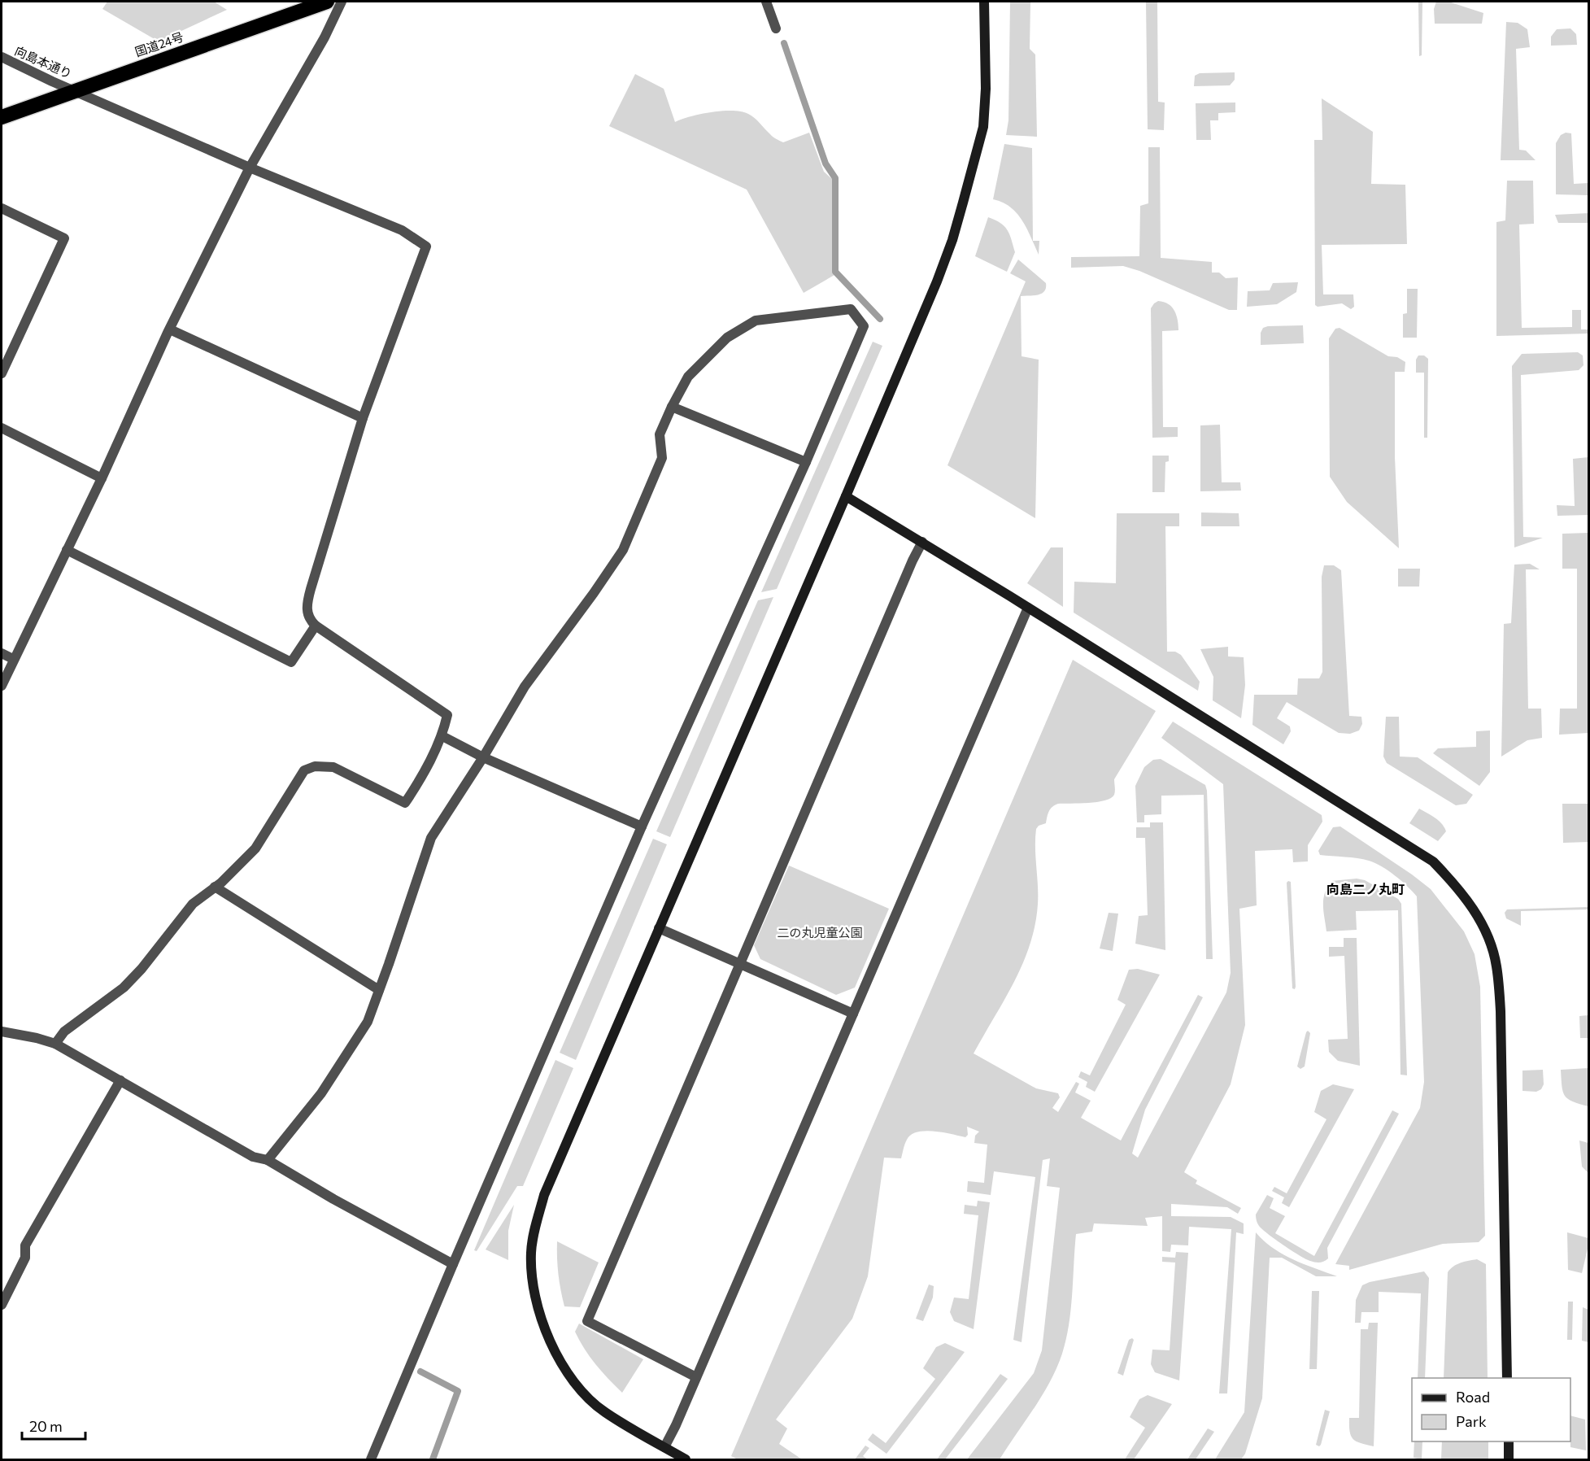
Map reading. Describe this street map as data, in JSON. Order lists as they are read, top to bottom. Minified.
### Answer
{"streets":{"highway":["国道24号"],"street":["向島本通り"]},"crossings":[["国道24号","向島本通り"]],"districts":["向島二ノ丸町"],"parks":["二の丸児童公園"],"legend":["Road","Park"],"scale_bar":"20 m"}
